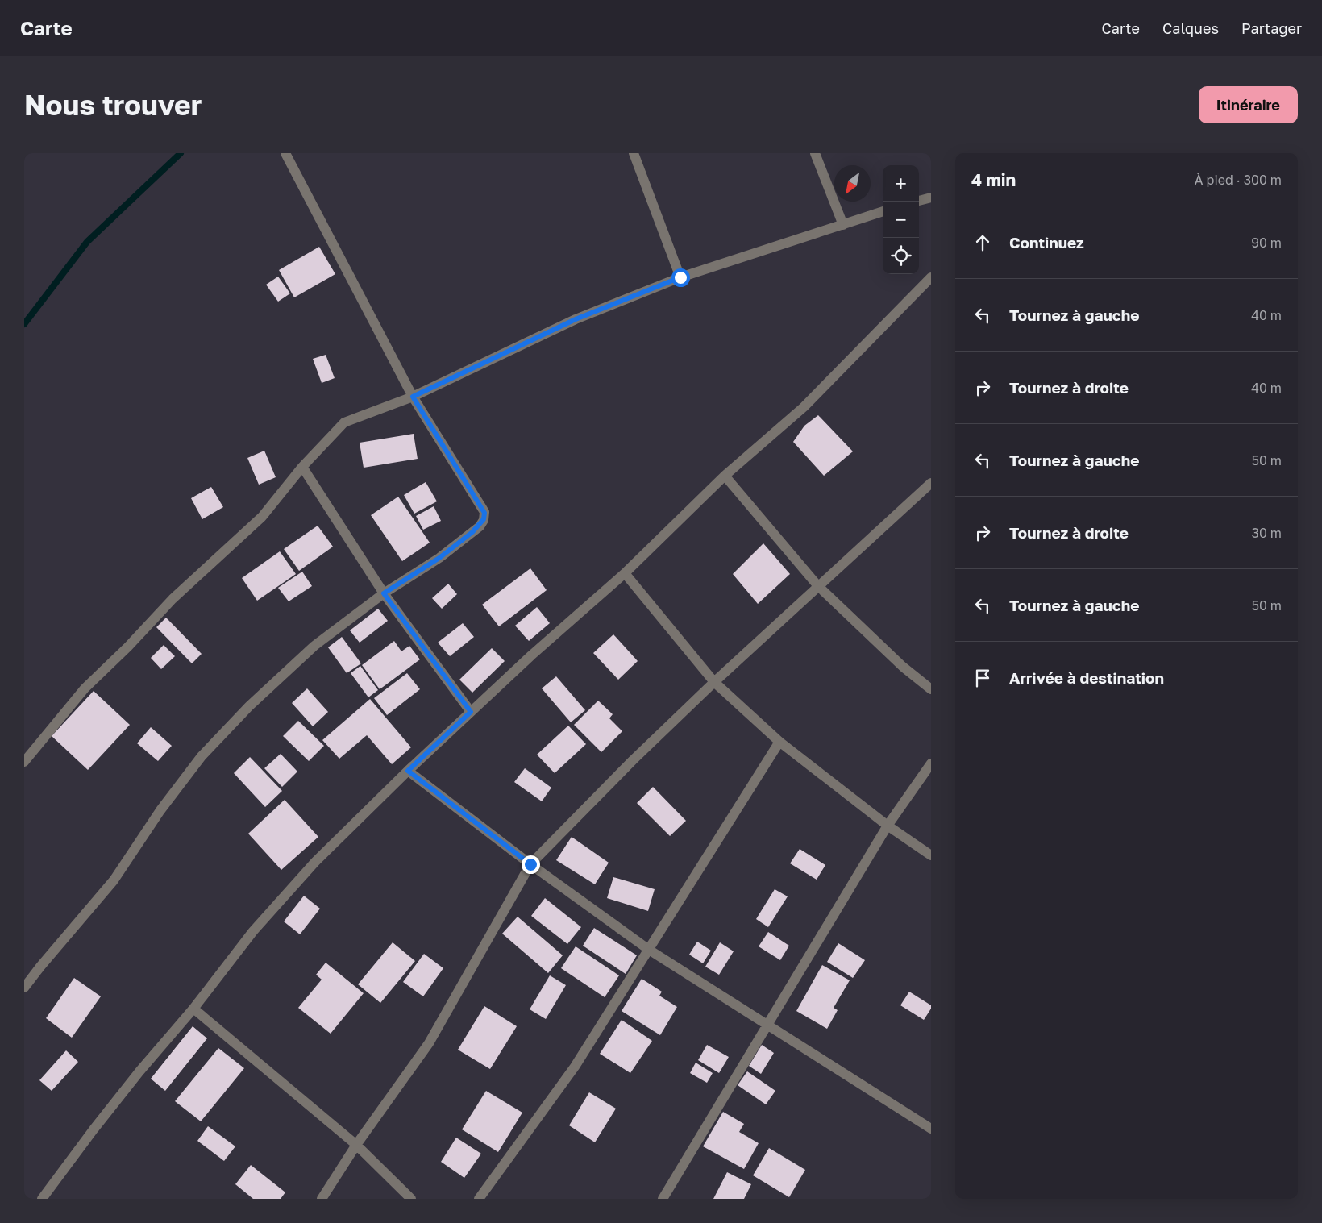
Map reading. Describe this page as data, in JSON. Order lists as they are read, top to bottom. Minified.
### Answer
{"north":"bottom left","page":{"header":"Carte","nav":["Carte","Calques","Partager"],"buttons":"Itinéraire","title":"Nous trouver","heading":["4 min","À pied · 300 m"],"map_buttons":["+","−"],"list":[["Continuez","90 m"],["Tournez à gauche","40 m"],["Tournez à droite","40 m"],["Tournez à gauche","50 m"],["Tournez à droite","30 m"],["Tournez à gauche","50 m"],"Arrivée à destination"]}}
